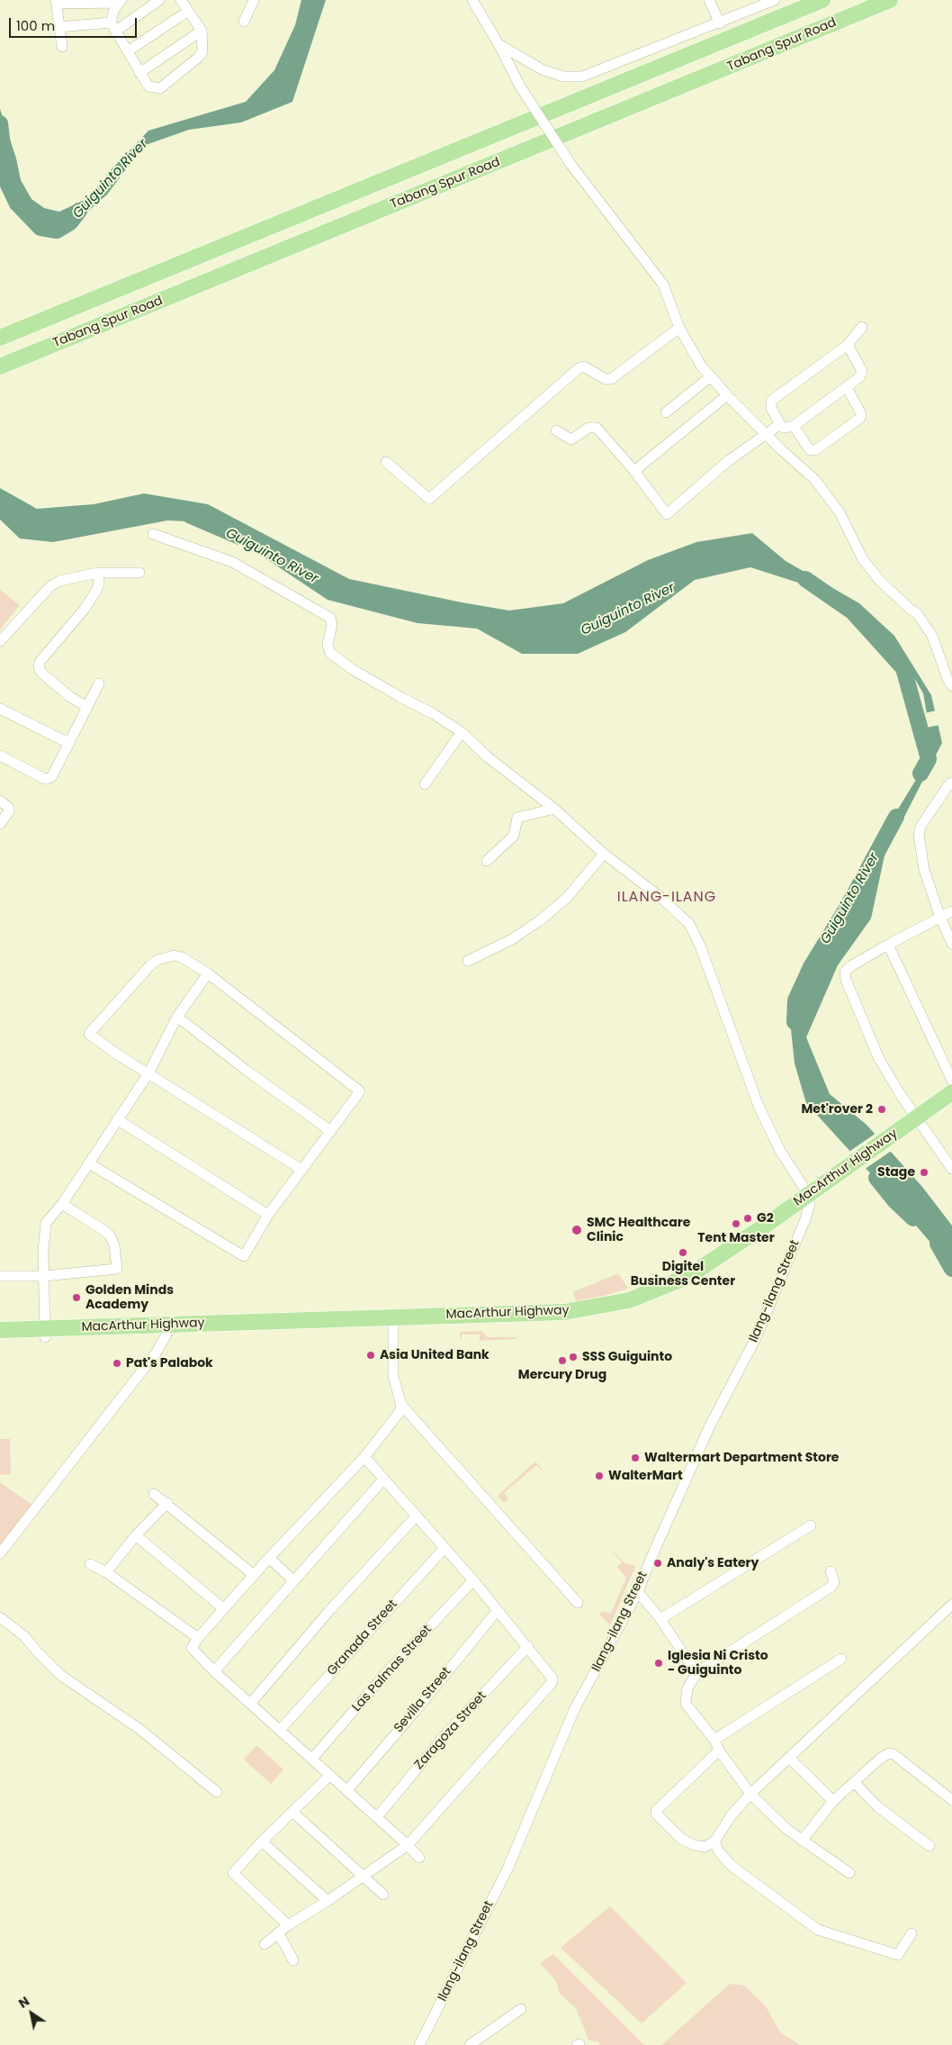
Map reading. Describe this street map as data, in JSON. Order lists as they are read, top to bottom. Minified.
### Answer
{"streets":{"highway":["Tabang Spur Road","MacArthur Highway"],"street":["Ilang-ilang Street","Granada Street","Las Palmas Street","Sevilla Street","Zaragoza Street"]},"crossings":[["MacArthur Highway","Ilang-ilang Street"]],"districts":["ILANG-ILANG"],"water":["Guiguinto River"],"places":["Met'rover 2","Stage","G2","Tent Master","SMC Healthcare Clinic","Digitel Business Center","Golden Minds Academy","Asia United Bank","SSS Guiguinto","Mercury Drug","Pat's Palabok","Waltermart Department Store","WalterMart","Analy's Eatery","Iglesia Ni Cristo - Guiguinto"],"scale_bar":"100 m","north":"top left"}
